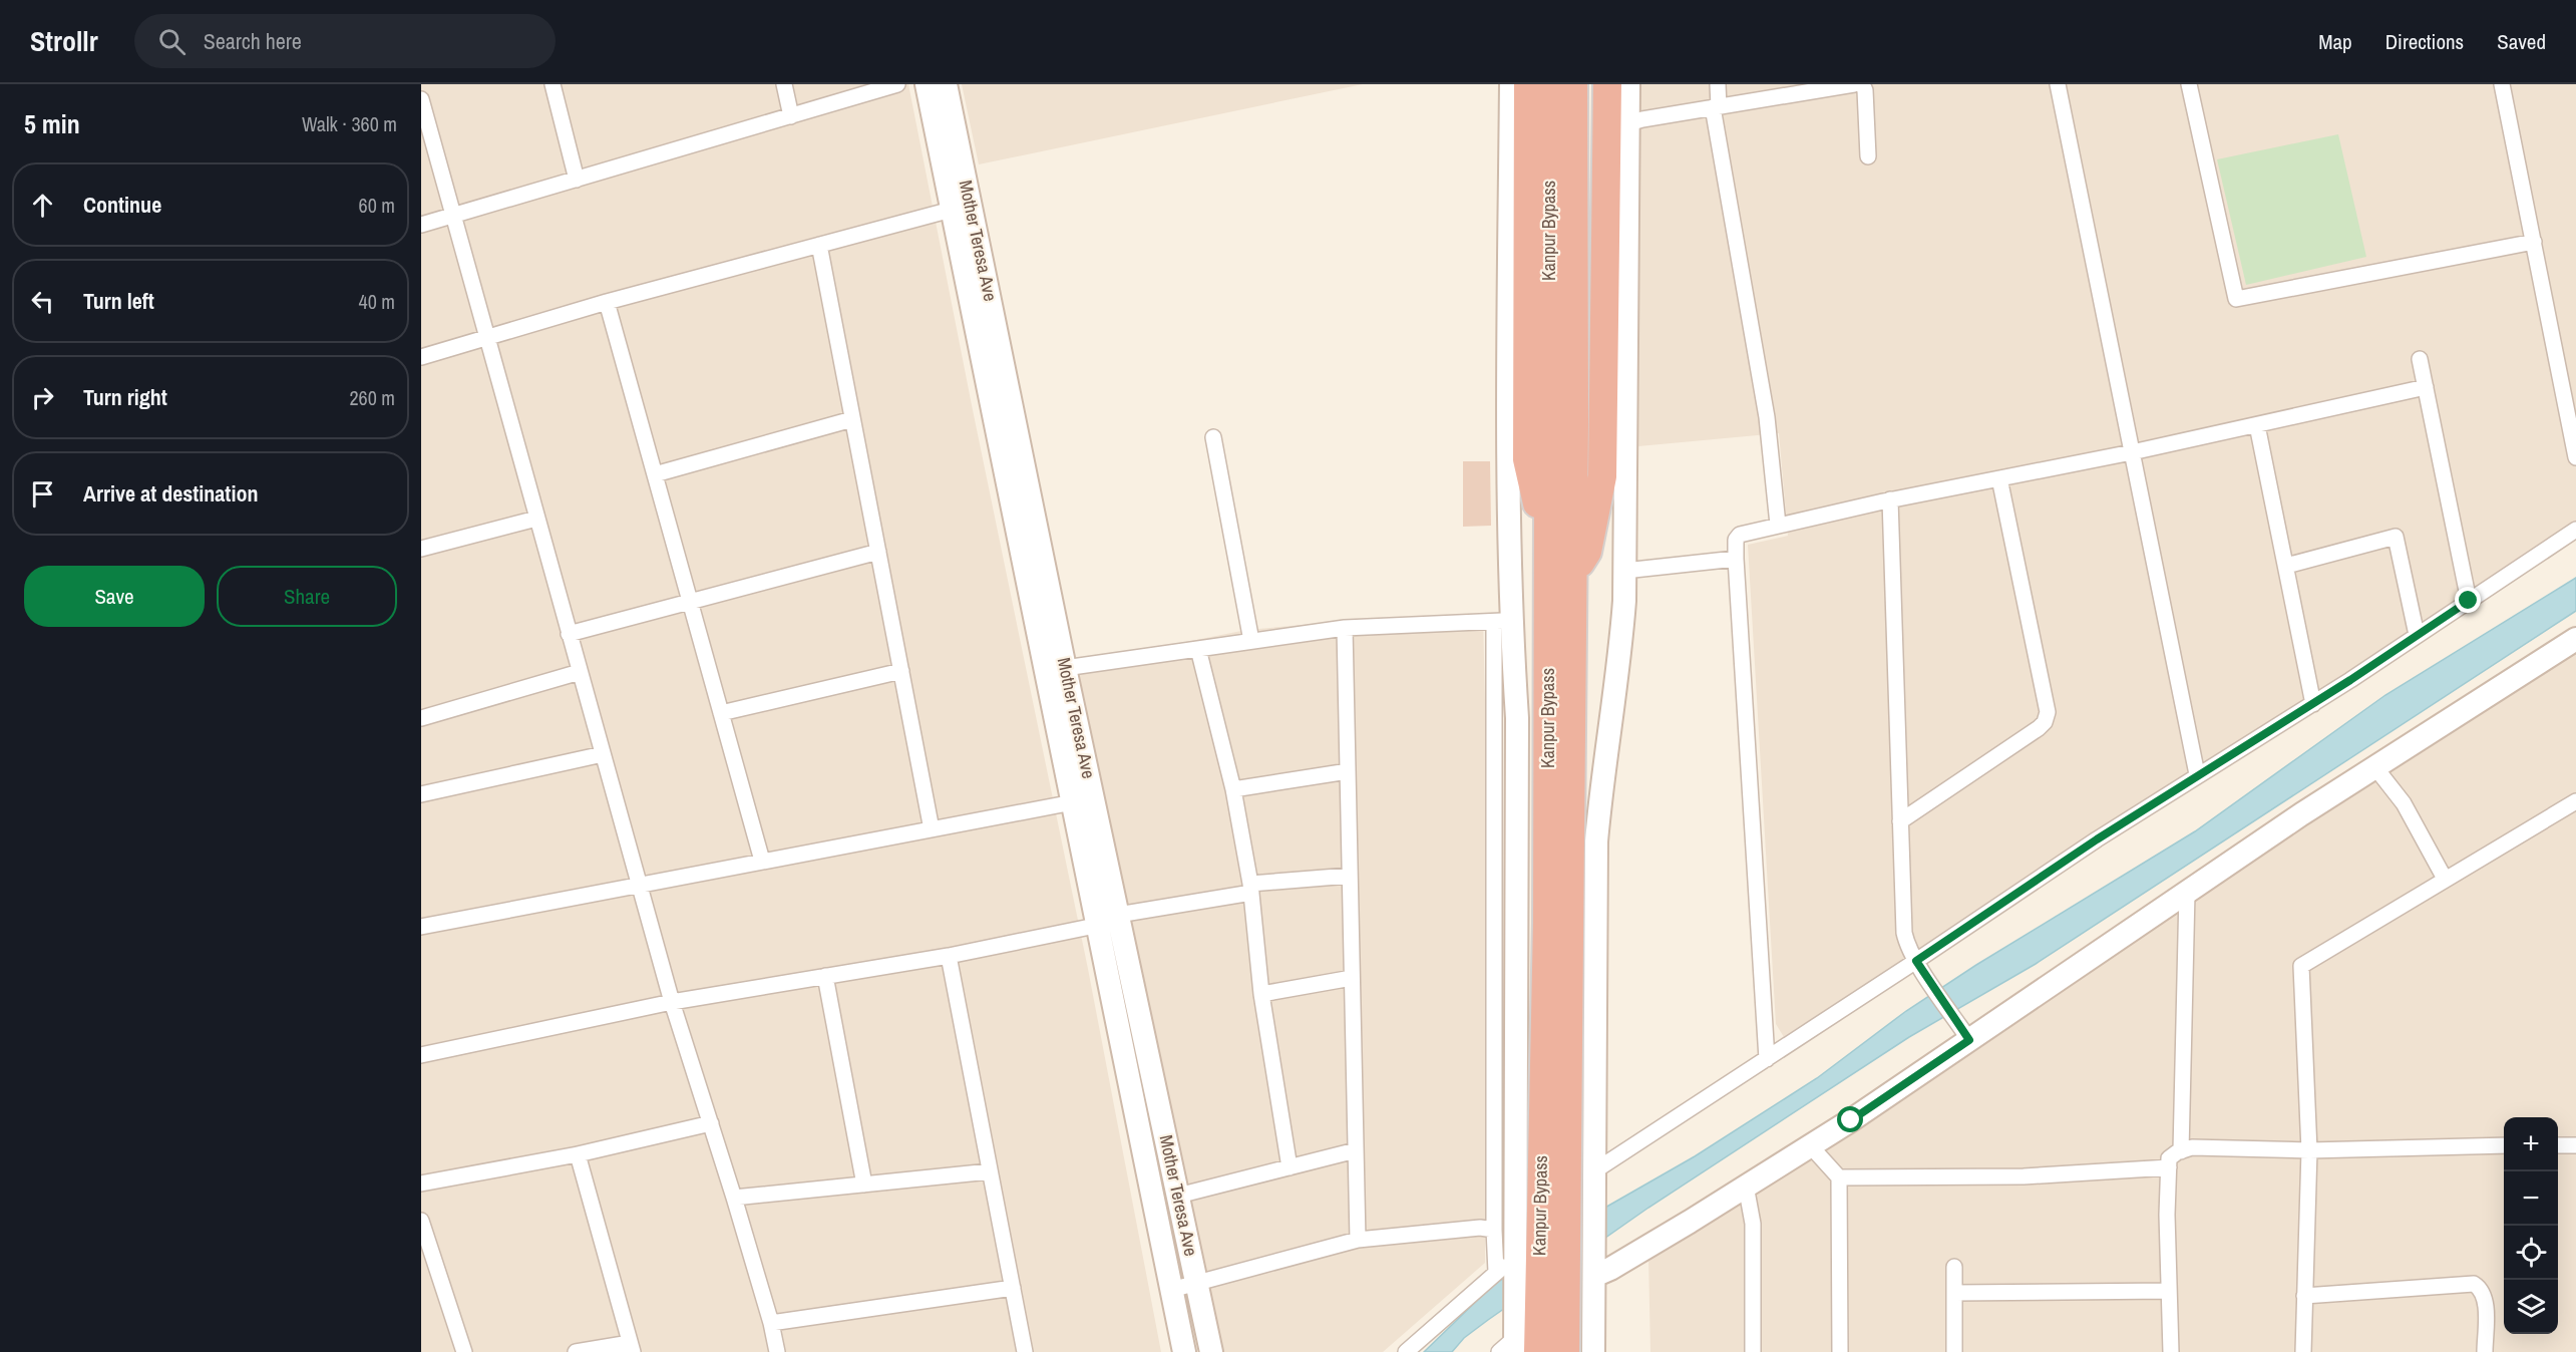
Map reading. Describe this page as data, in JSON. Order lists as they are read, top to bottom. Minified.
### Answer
{"streets":{"highway":["Kanpur Bypass"],"street":["Mother Teresa Ave"]},"page":{"header":"Strollr","search":"Search here","nav":["Map","Directions","Saved"],"heading":["5 min","Walk · 360 m"],"list":[["Continue","60 m"],["Turn left","40 m"],["Turn right","260 m"],"Arrive at destination"],"buttons":["Save","Share"],"map_buttons":["+","−"]}}
